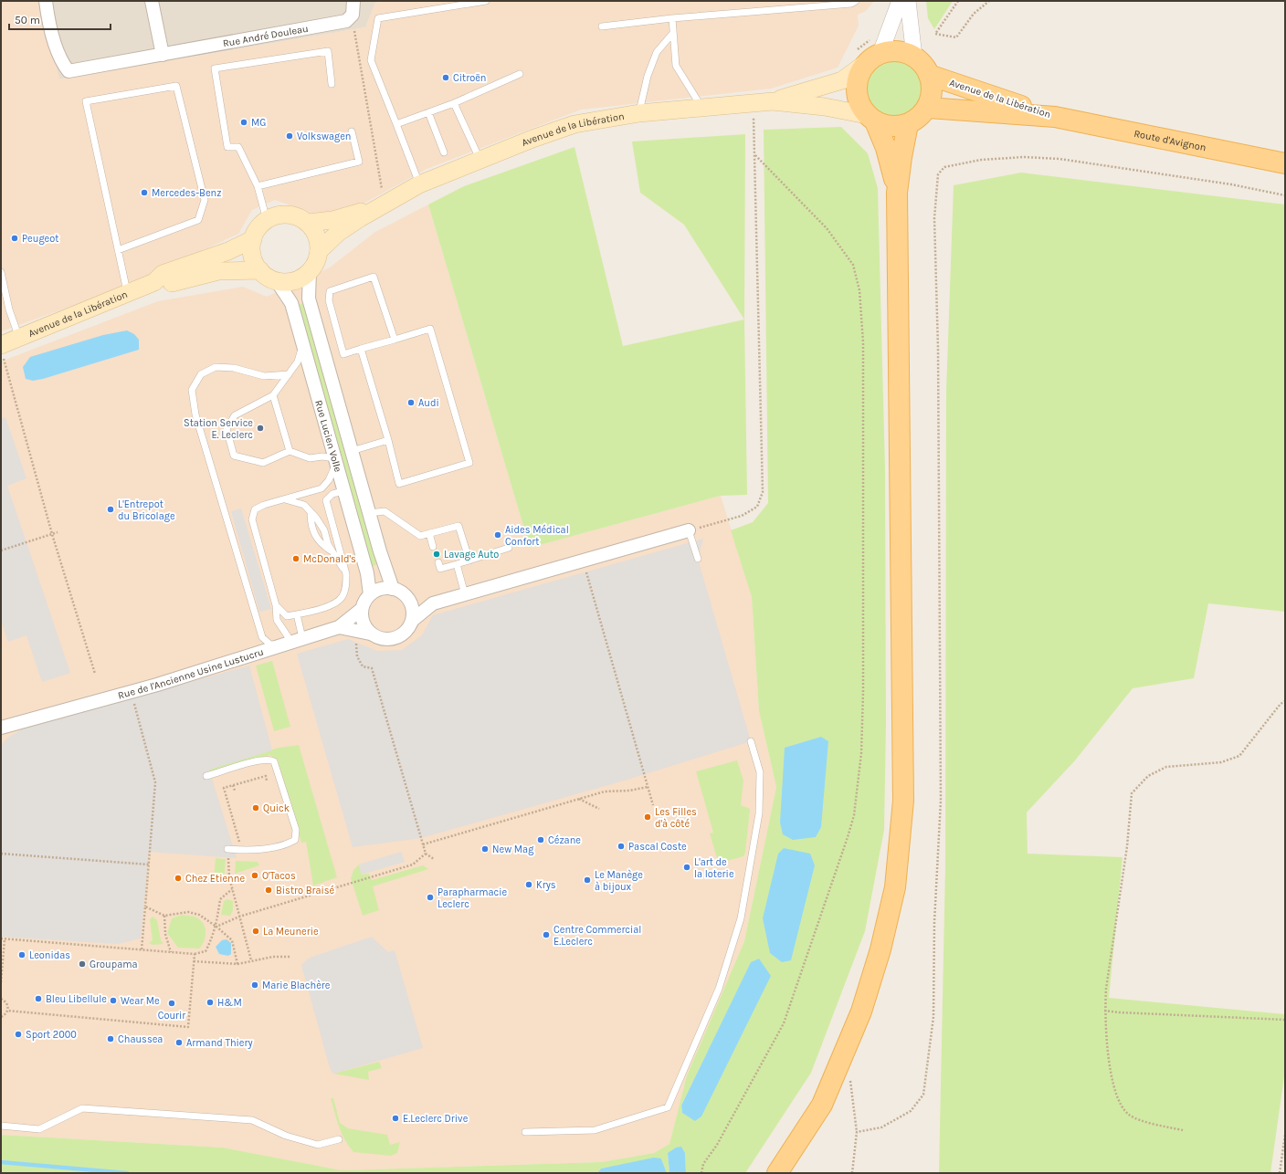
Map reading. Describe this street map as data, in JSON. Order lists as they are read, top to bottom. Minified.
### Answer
{"streets":{"main road":["Avenue de la Libération","Route d'Avignon"],"street":["Rue André Douleau","Rue Lucien Volle","Rue de l'Ancienne Usine Lustucru"]},"crossings":[["Avenue de la Libération","Route d'Avignon"],["Avenue de la Libération","Rue Lucien Volle"],["Rue Lucien Volle","Rue de l'Ancienne Usine Lustucru"]],"places":["Citroën","MG","Volkswagen","Mercedes-Benz","Peugeot","Audi","Station Service E. Leclerc","L'Entrepot du Bricolage","Aides Médical Confort","Lavage Auto","McDonald's","Quick","Les Filles d'à côté","Cézane","Pascal Coste","New Mag","L'art de la loterie","O'Tacos","Chez Etienne","Le Manège à bijoux","Krys","Bistro Braisé","Parapharmacie Leclerc","La Meunerie","Centre Commercial E.Leclerc","Leonidas","Groupama","Marie Blachère","Bleu Libellule","Wear Me","H&M","Courir","Sport 2000","Chaussea","Armand Thiery","E.Leclerc Drive"],"scale_bar":"50 m"}
